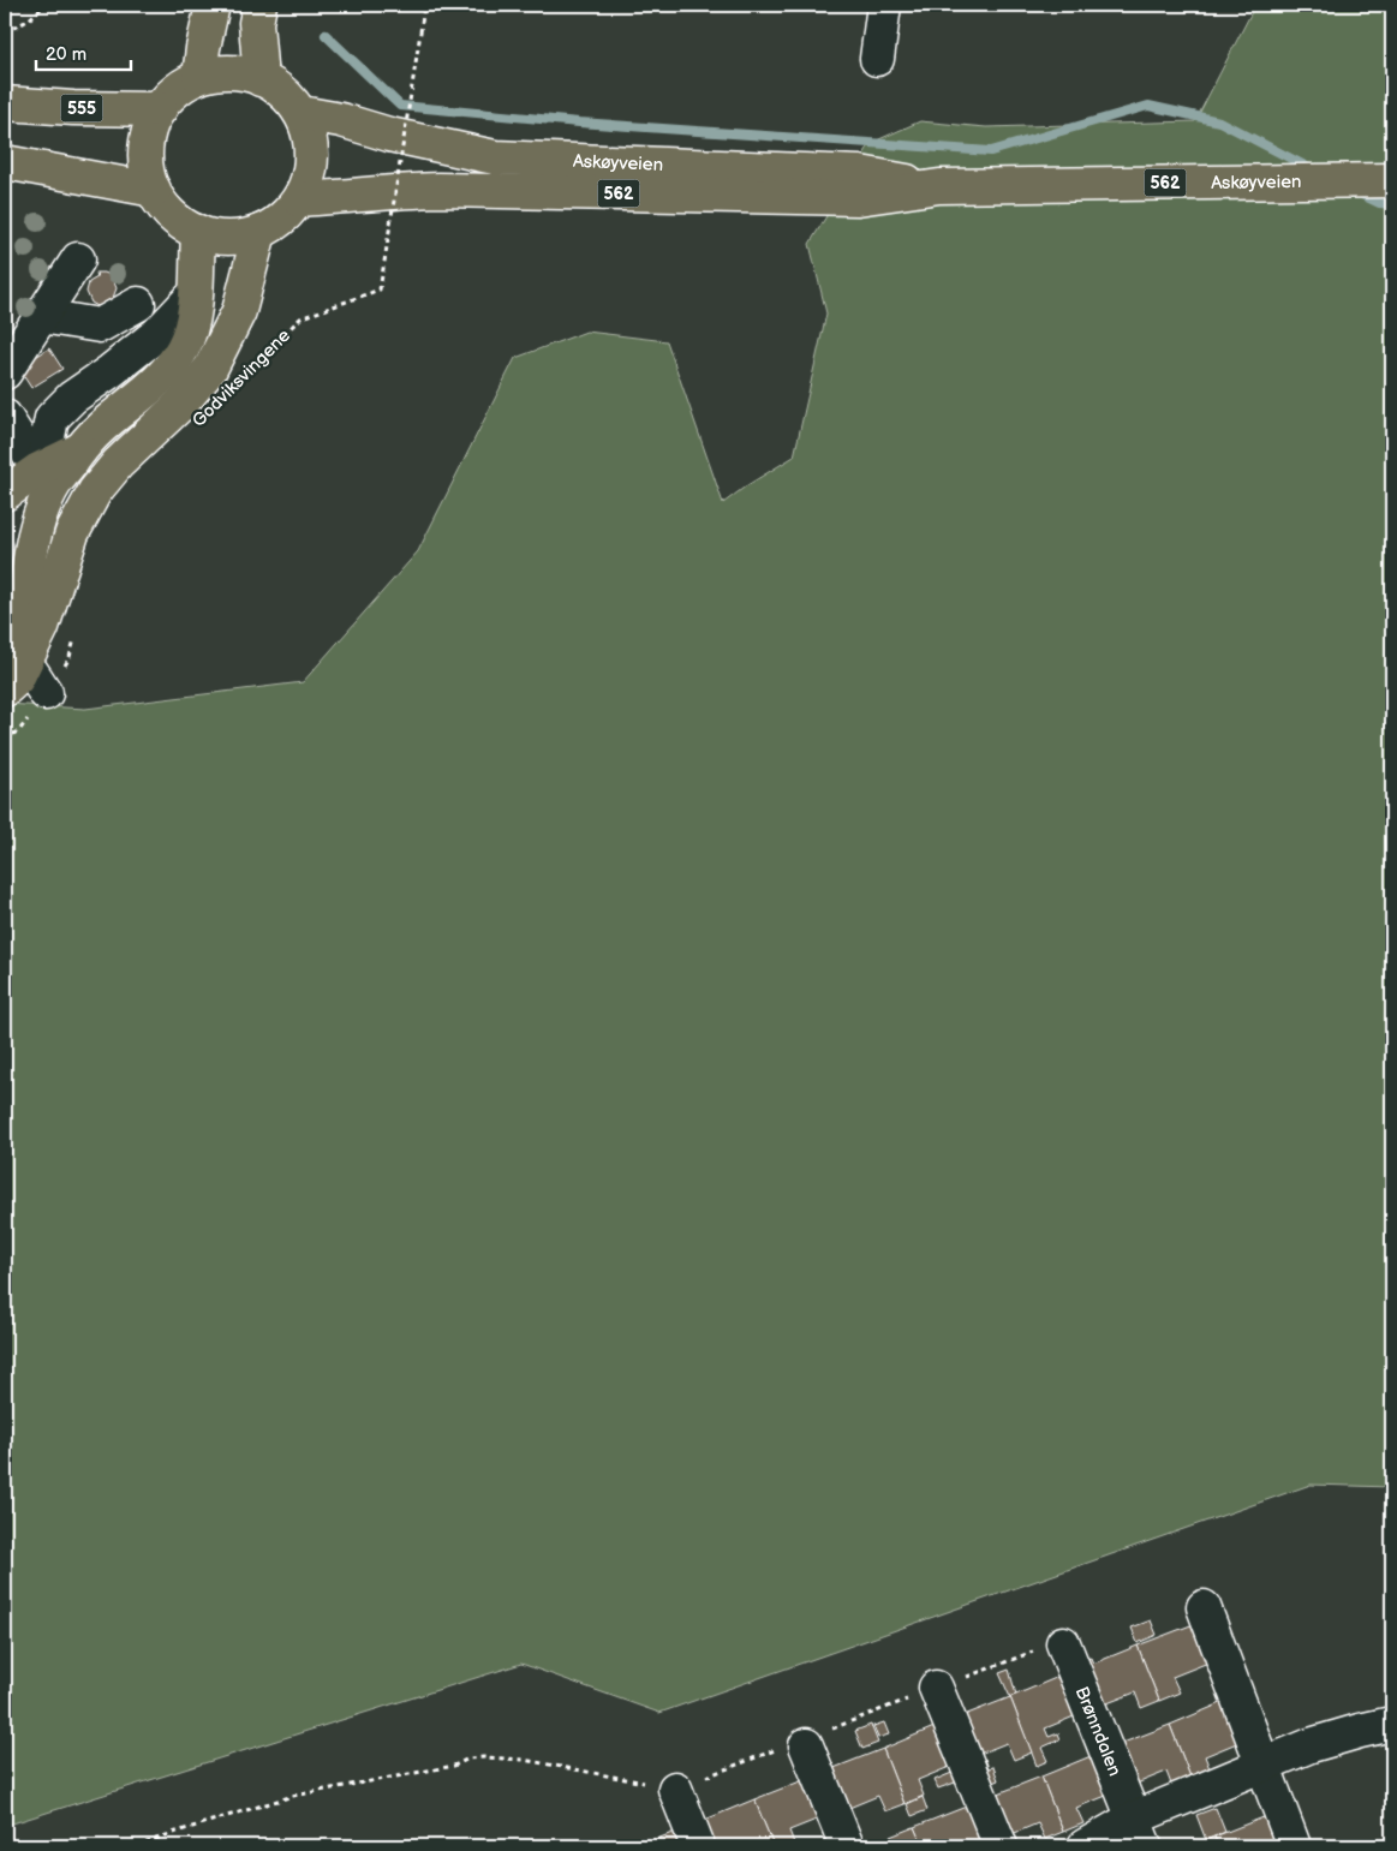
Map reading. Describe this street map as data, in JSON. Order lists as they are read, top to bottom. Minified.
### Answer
{"streets":{"main road":["555","Askøyveien","562","Godviksvingene"],"street":["Brønndalen"]},"crossings":[["555","Askøyveien"],["555","Godviksvingene"],["Askøyveien","Godviksvingene"]],"scale_bar":"20 m"}
